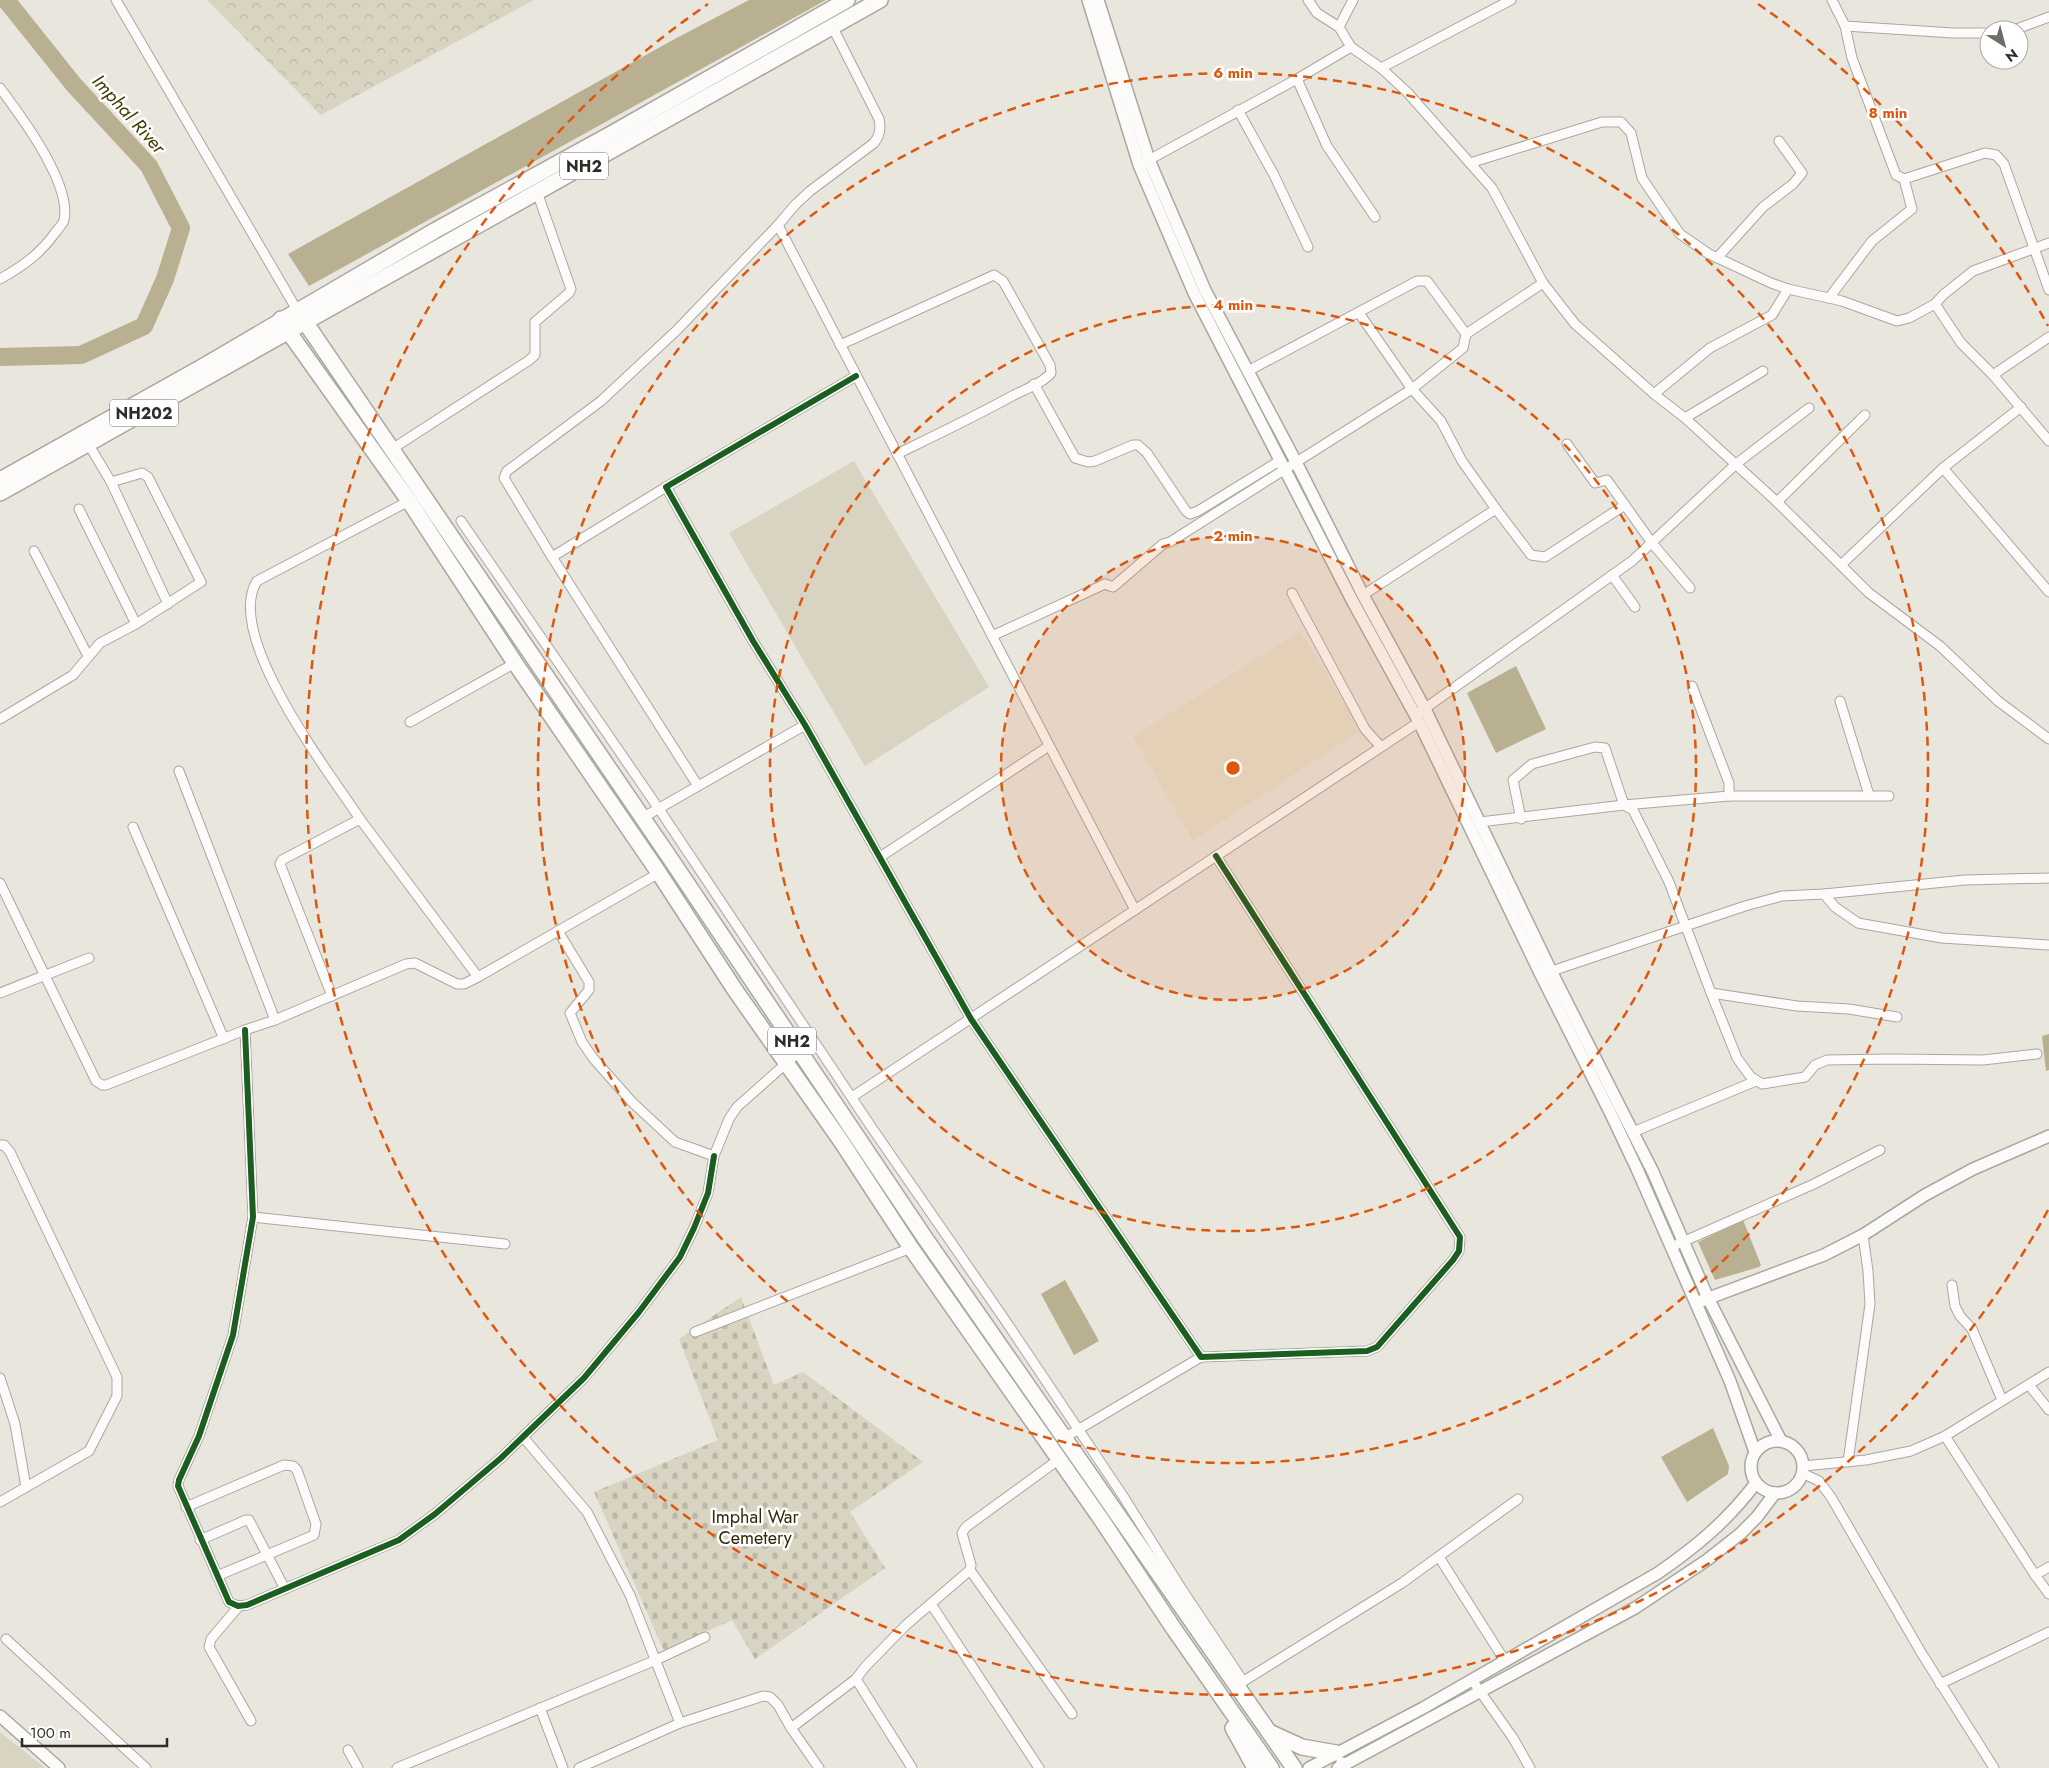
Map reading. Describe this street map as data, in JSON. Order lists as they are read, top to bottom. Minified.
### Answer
{"streets":{"highway":["NH2","NH202"]},"crossings":[["NH2","NH202"]],"water":["Imphal River"],"parks":["Imphal War Cemetery"],"scale_bar":"100 m","north":"bottom right","rings":["6 min","8 min","4 min","2 min"]}
